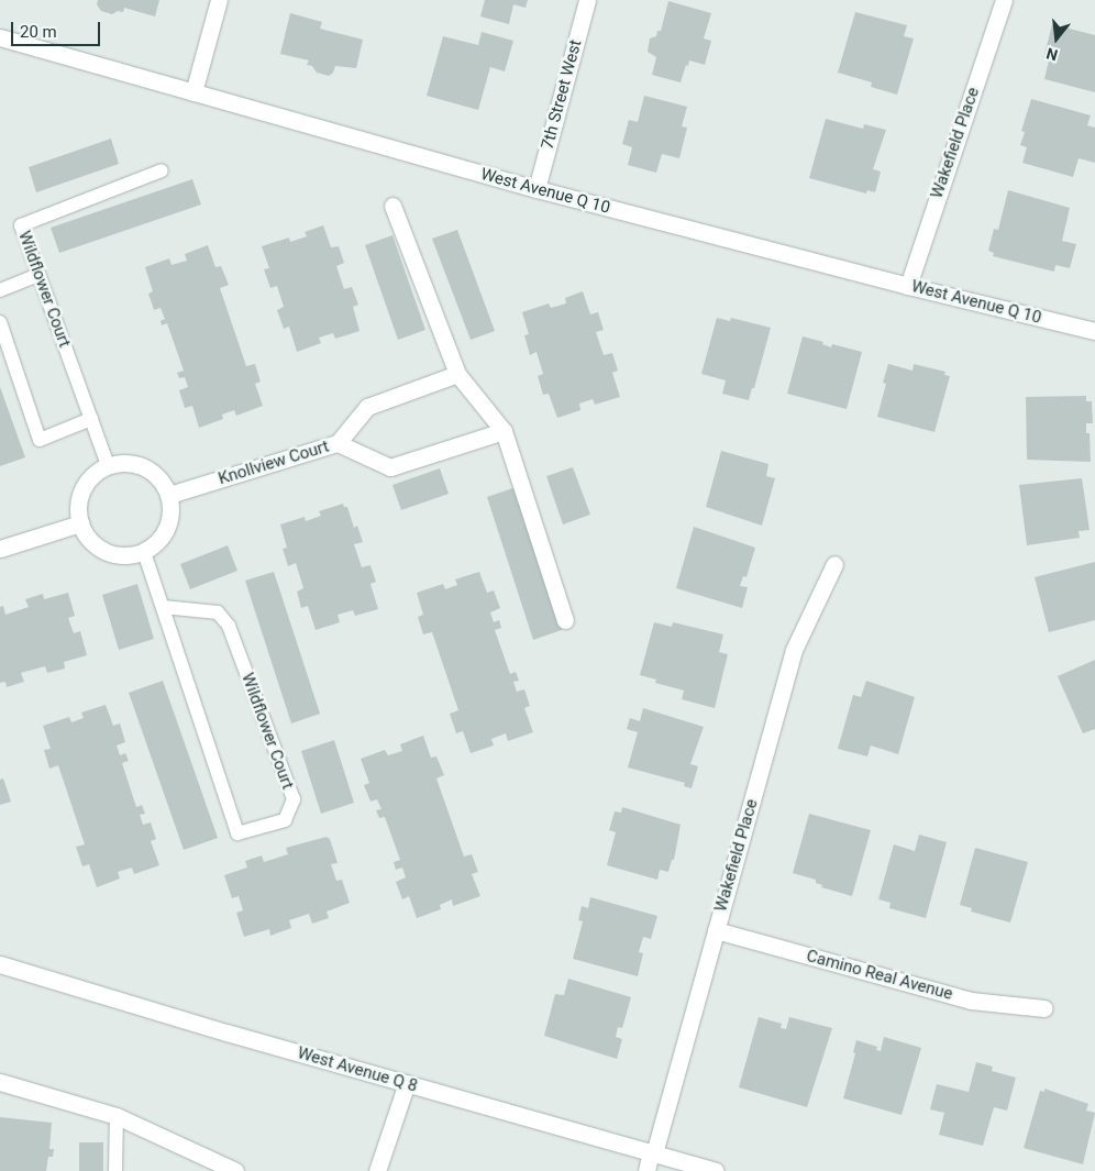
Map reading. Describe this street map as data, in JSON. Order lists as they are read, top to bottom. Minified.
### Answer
{"streets":{"street":["7th Street West","Wakefield Place","West Avenue Q 10","Knollview Court","Camino Real Avenue","West Avenue Q 8"],"lane":["Wildflower Court"]},"crossings":[["7th Street West","West Avenue Q 10"],["Wakefield Place","West Avenue Q 10"],["Wakefield Place","Camino Real Avenue"],["Wakefield Place","West Avenue Q 8"],["Wildflower Court","Knollview Court"]],"scale_bar":"20 m","north":"bottom"}
